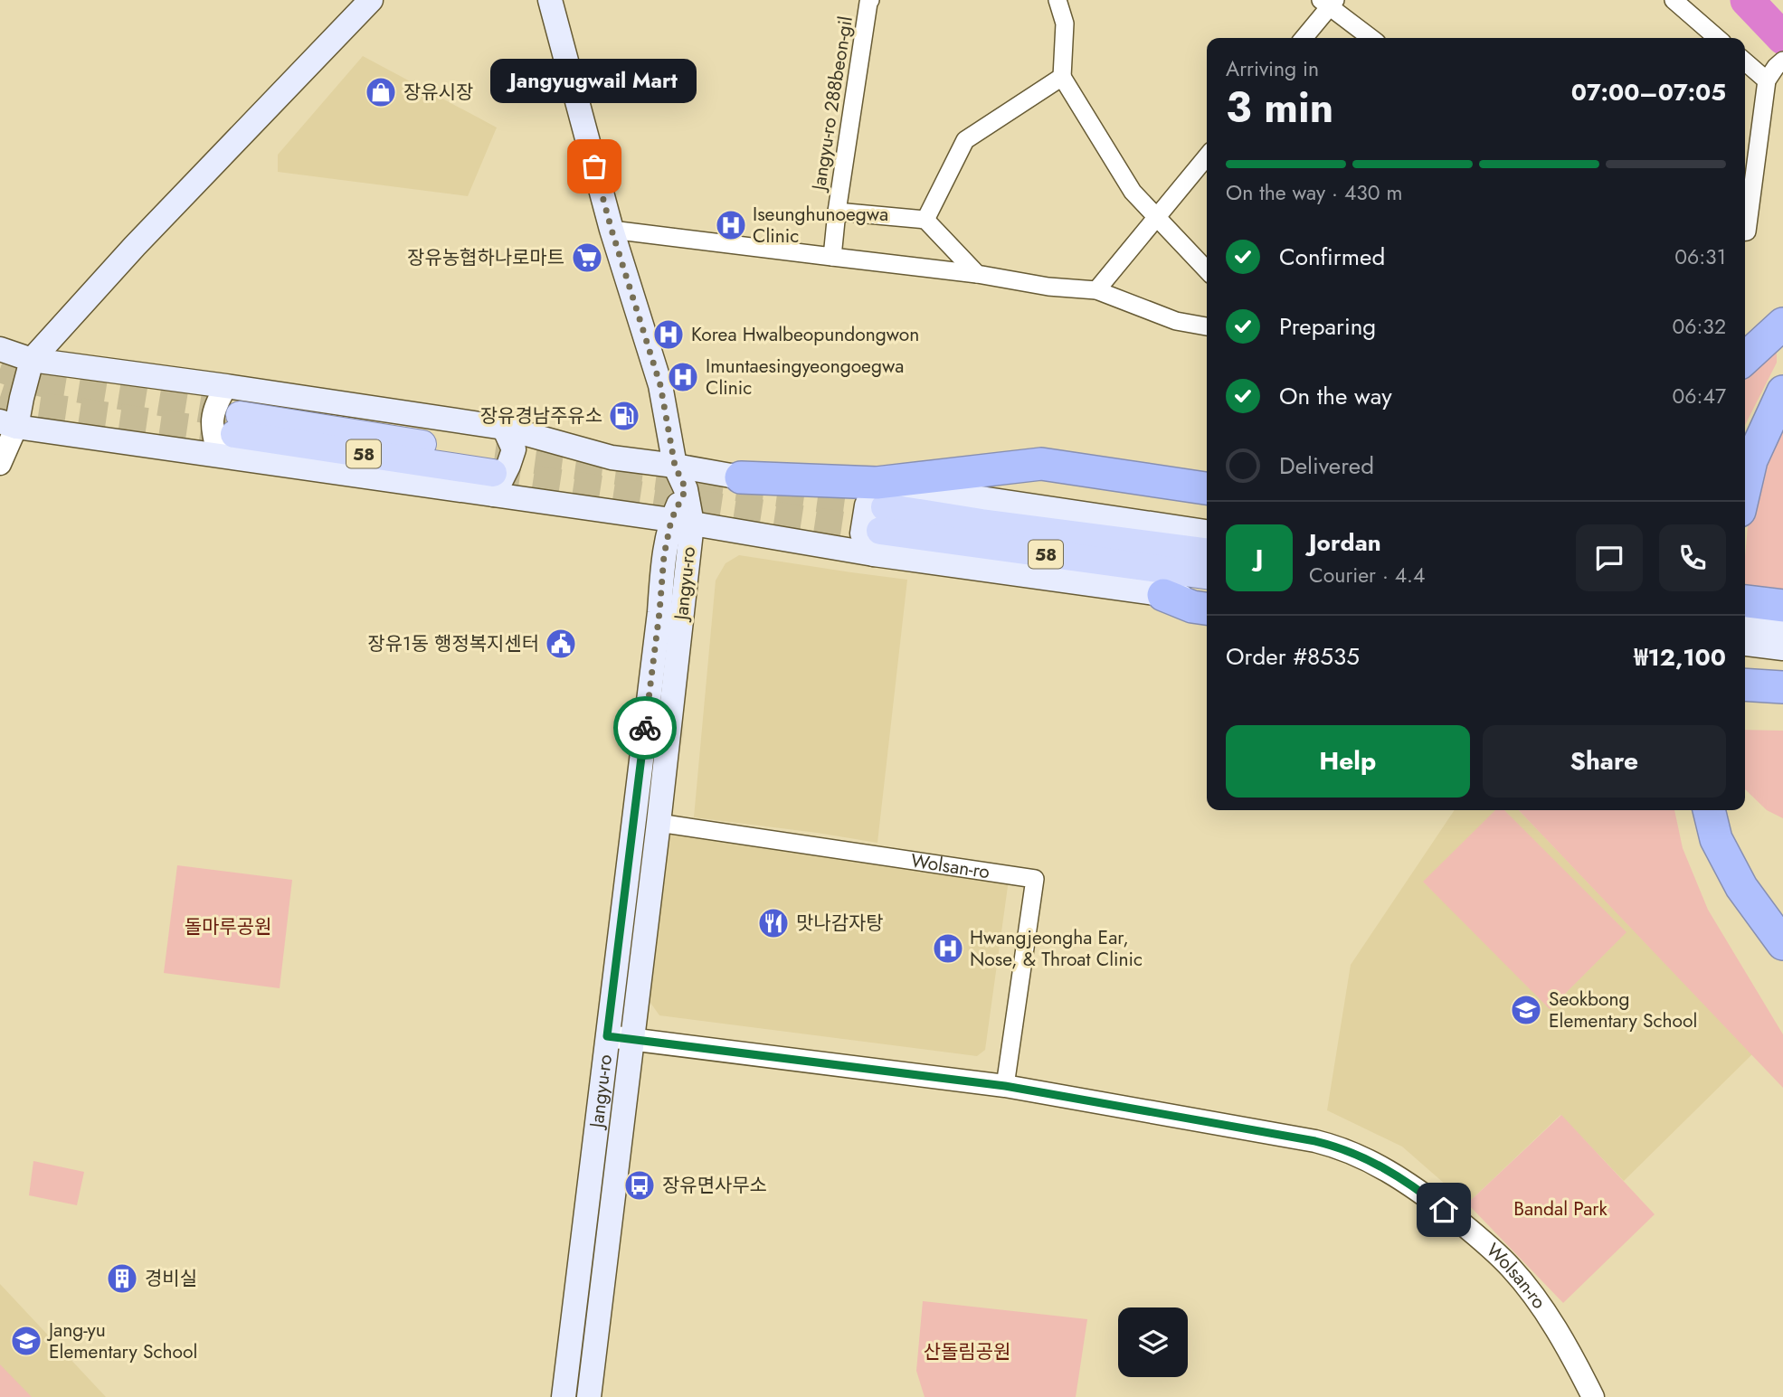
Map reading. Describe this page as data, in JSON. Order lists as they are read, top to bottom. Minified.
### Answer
{"streets":{"main road":["58","Jangyu-ro"],"street":["Jangyu-ro 288beon-gil","Wolsan-ro"]},"crossings":[["Jangyu-ro","Wolsan-ro"]],"parks":["돌마루공원","Bandal Park","산돌림공원"],"places":{"shop":["장유시장"],"other":["Jangyugwail Mart"],"hospital":["Iseunghunoegwa Clinic","Korea Hwalbeopundongwon","Imuntaesingyeongoegwa Clinic","Hwangjeongha Ear, Nose, & Throat Clinic"],"supermarket":["장유농협하나로마트"],"fuel station":["장유경남주유소"],"public building":["장유1동 행정복지센터"],"restaurant":["맛나감자탕"],"school or university":["Seokbong Elementary School","Jang-yu Elementary School"],"bus stop":["장유면사무소"],"building":["경비실"]},"page":{"heading":["3 min","Arriving in","07:00–07:05"],"panel":["Jordan","Courier · 4.4","Order #8535","₩12,100"],"bubble":"Jangyugwail Mart","bar":"On the way · 430 m","list":[["Confirmed","06:31"],["Preparing","06:32"],["On the way","06:47"],"Delivered"],"round":"J","buttons":["Help","Share"]}}
